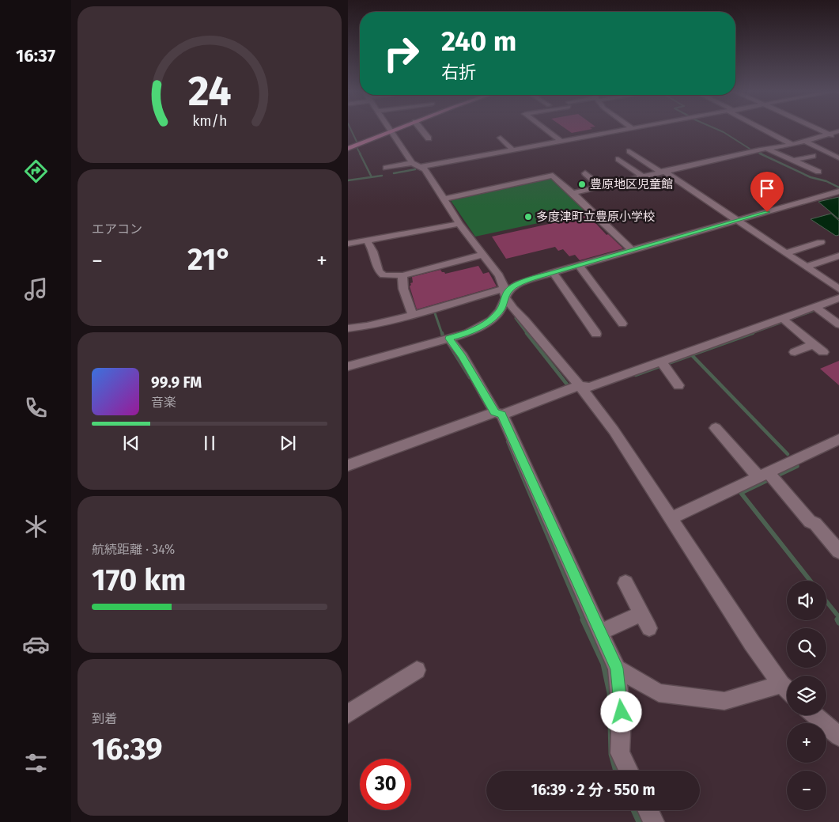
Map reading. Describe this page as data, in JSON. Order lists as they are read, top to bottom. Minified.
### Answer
{"places":["豊原地区児童館","多度津町立豊原小学校"],"page":{"tabs":"16:37","turn":["240 m","右折"],"tile":["エアコン",["航続距離 · 34%","170 km"],["到着","16:39"]],"heat":["−","21°","+"],"song":["99.9 FM","音楽"],"map_buttons":["+","−"],"limit":"30","trip":"16:39 · 2 分 · 550 m","gauge":["24","km/h"]}}
